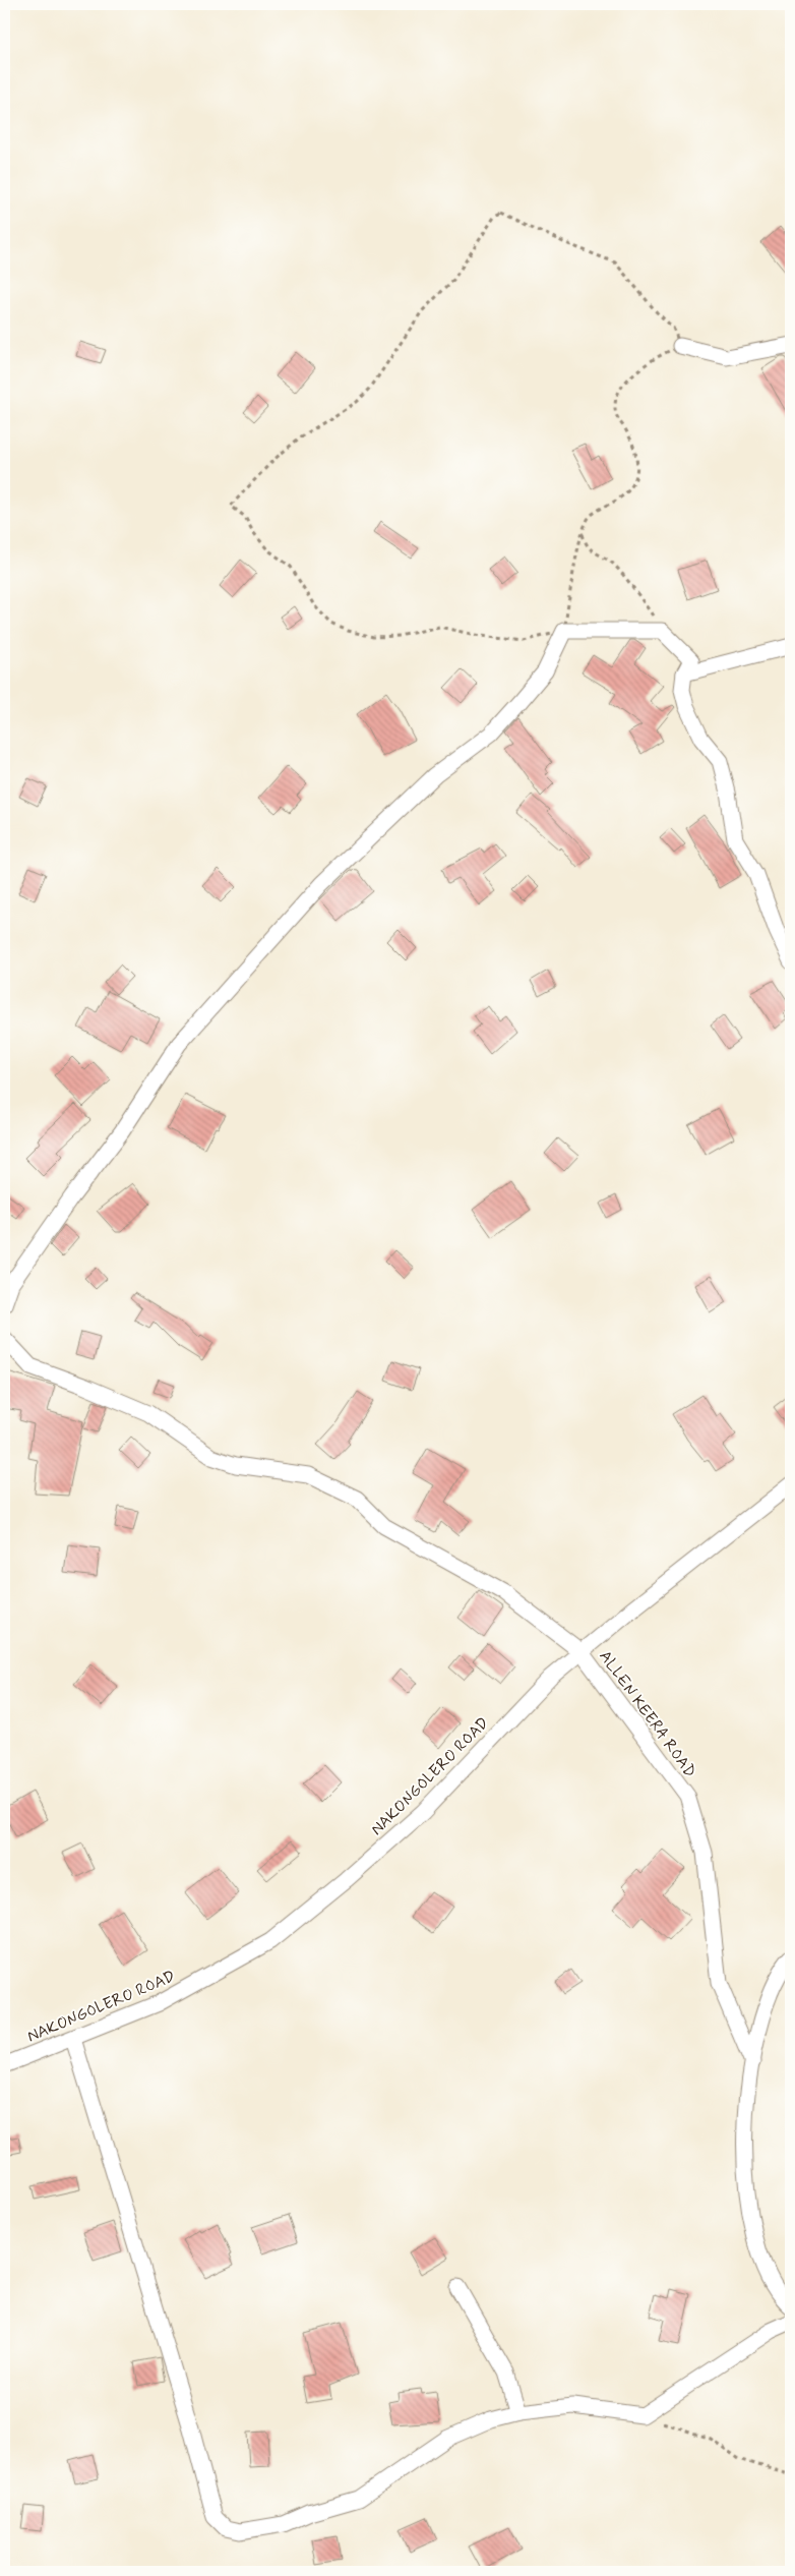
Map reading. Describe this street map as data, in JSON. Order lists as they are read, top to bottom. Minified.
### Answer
{"streets":{"street":["ALLEN KEERA ROAD","NAKONGOLERO ROAD"]},"crossings":[["ALLEN KEERA ROAD","NAKONGOLERO ROAD"]]}
